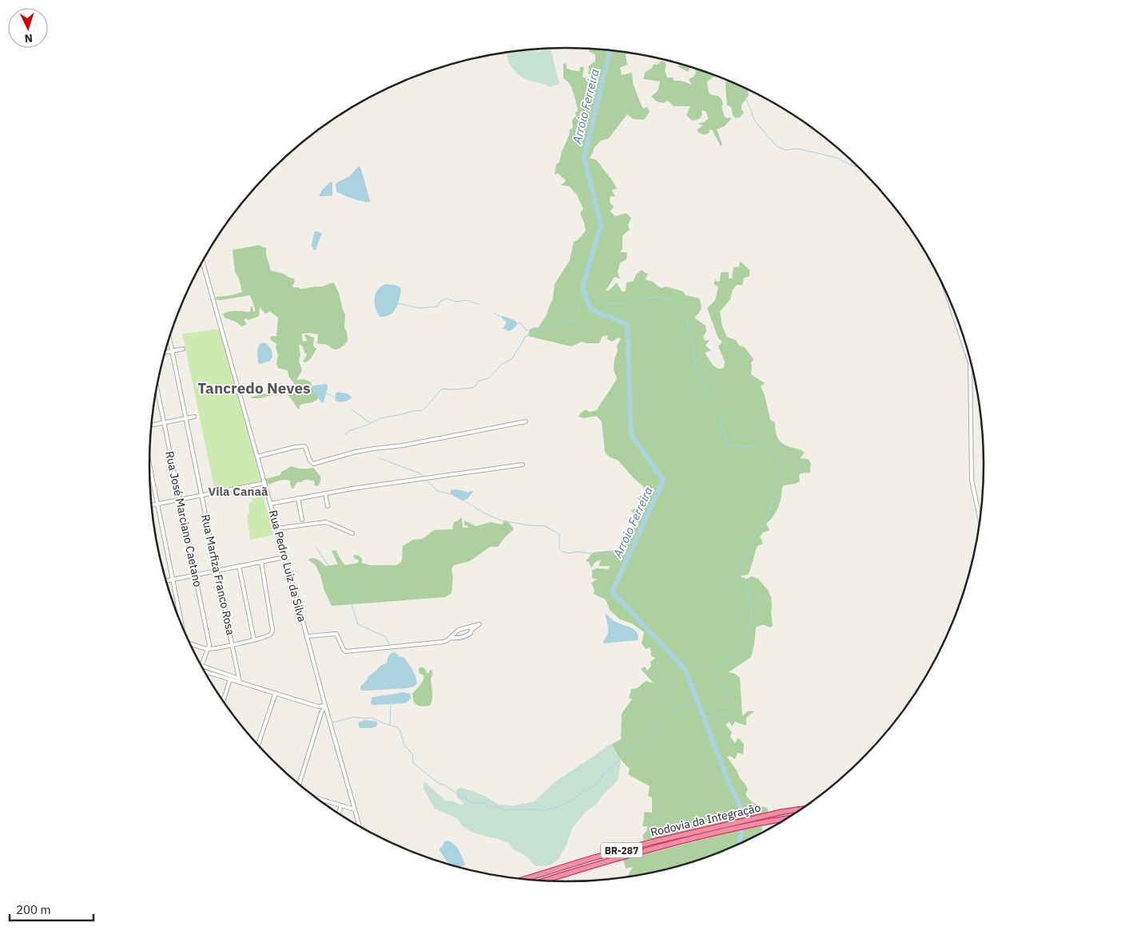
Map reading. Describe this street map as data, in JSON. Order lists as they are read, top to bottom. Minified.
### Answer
{"streets":{"highway":["Rodovia da Integração","BR-287"],"street":["Rua José Marciano Caetano","Rua Pedro Luiz da Silva","Rua Marfiza Franco Rosa"]},"crossings":[["Rua José Marciano Caetano","Rua Marfiza Franco Rosa"]],"districts":["Tancredo Neves","Vila Canaã"],"water":["Arroio Ferreira"],"scale_bar":"200 m","north":"bottom"}
